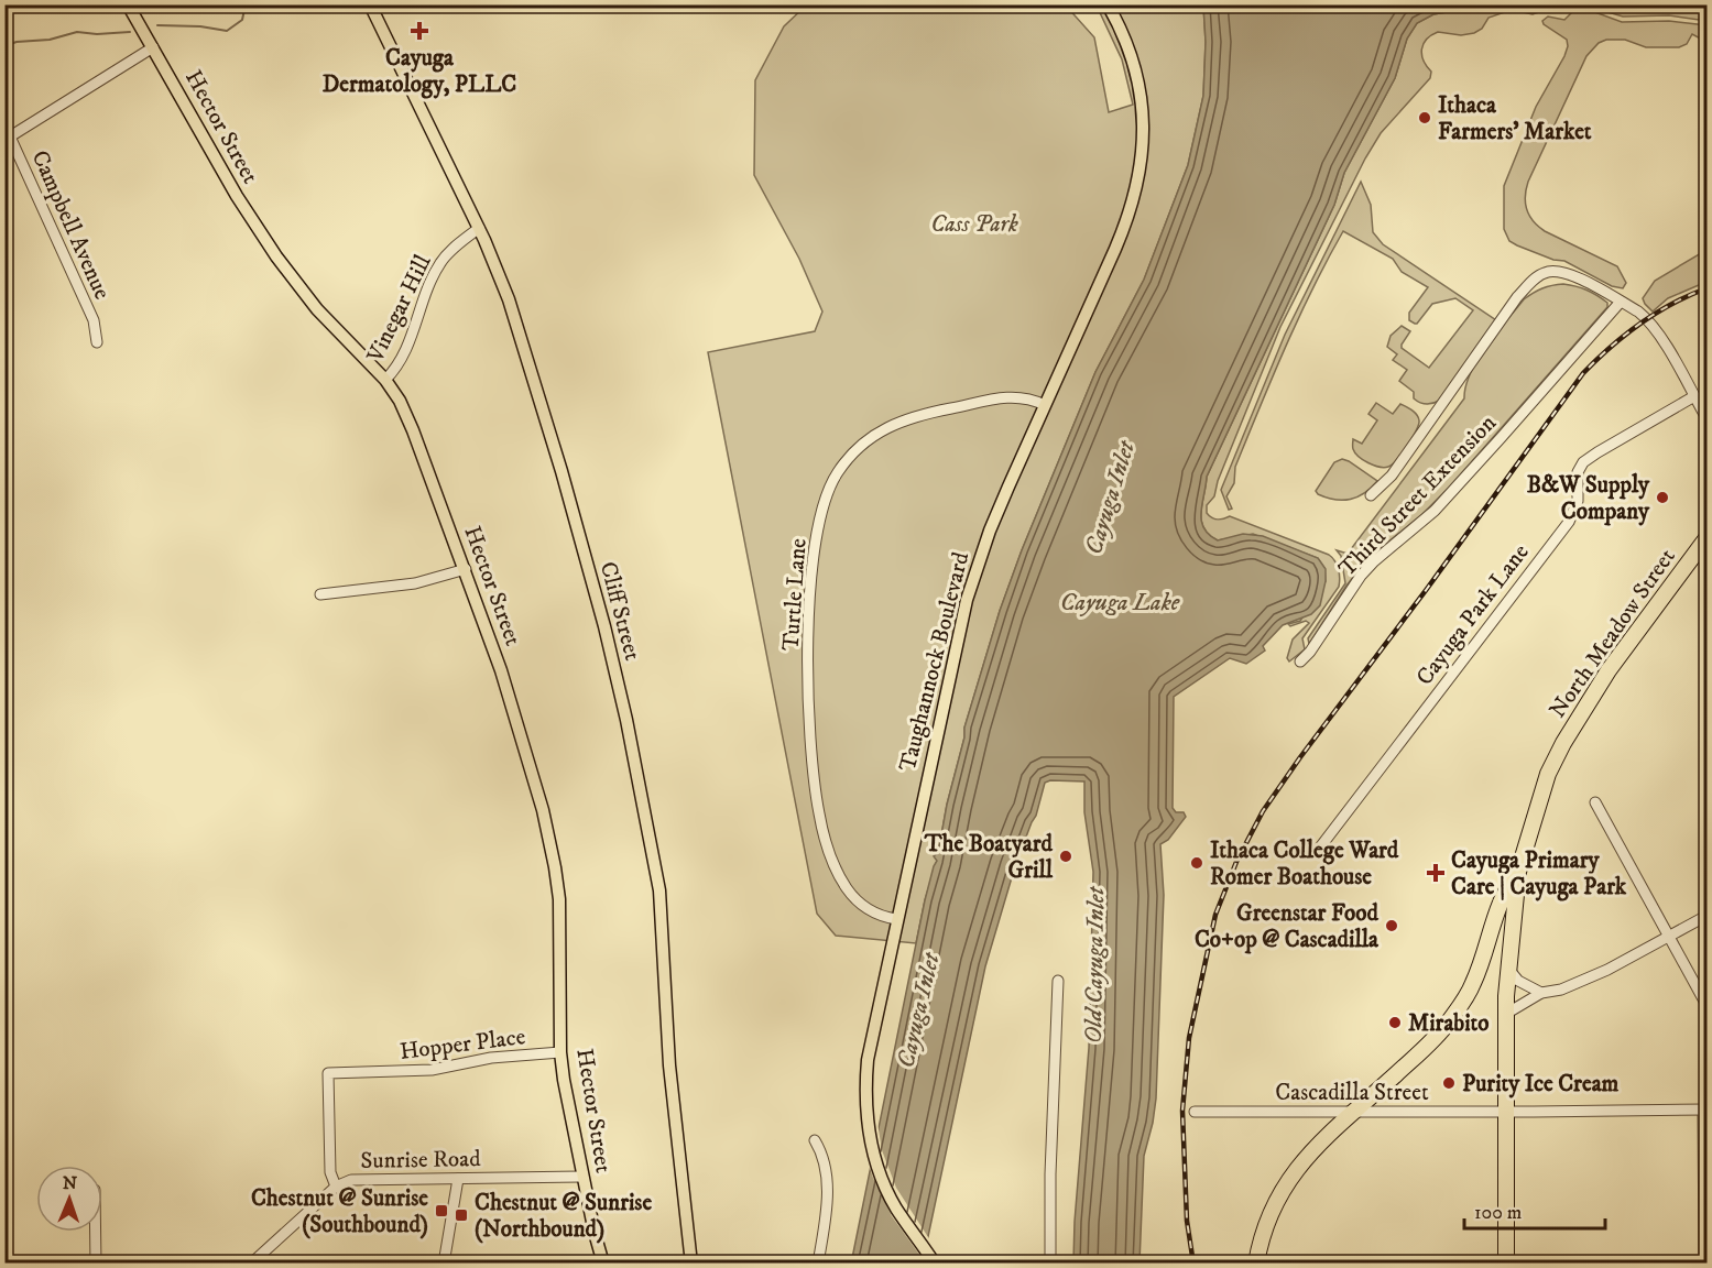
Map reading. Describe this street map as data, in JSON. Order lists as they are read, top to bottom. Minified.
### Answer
{"streets":{"highway":["North Meadow Street"],"main road":["Hector Street","Cliff Street","Taughannock Boulevard"],"street":["Campbell Avenue","Vinegar Hill","Third Street Extension","Turtle Lane","Cayuga Park Lane","Hopper Place","Cascadilla Street","Sunrise Road"]},"crossings":[["Hector Street","Vinegar Hill"],["Hector Street","Hopper Place"],["Hector Street","Sunrise Road"],["Vinegar Hill","Cliff Street"],["Turtle Lane","Taughannock Boulevard"],["North Meadow Street","Cascadilla Street"],["Hopper Place","Sunrise Road"]],"water":["Cayuga Inlet","Cayuga Lake","Old Cayuga Inlet"],"parks":["Cass Park"],"places":{"health":["Cayuga Dermatology, PLLC","Cayuga Primary Care | Cayuga Park"],"other":["Ithaca Farmers' Market","B&W Supply Company","The Boatyard Grill","Ithaca College Ward Romer Boathouse","Greenstar Food Co+op @ Cascadilla","Mirabito","Purity Ice Cream"],"transit":["Chestnut @ Sunrise (Southbound)","Chestnut @ Sunrise (Northbound)"]},"scale_bar":"100 m","north":"top"}
